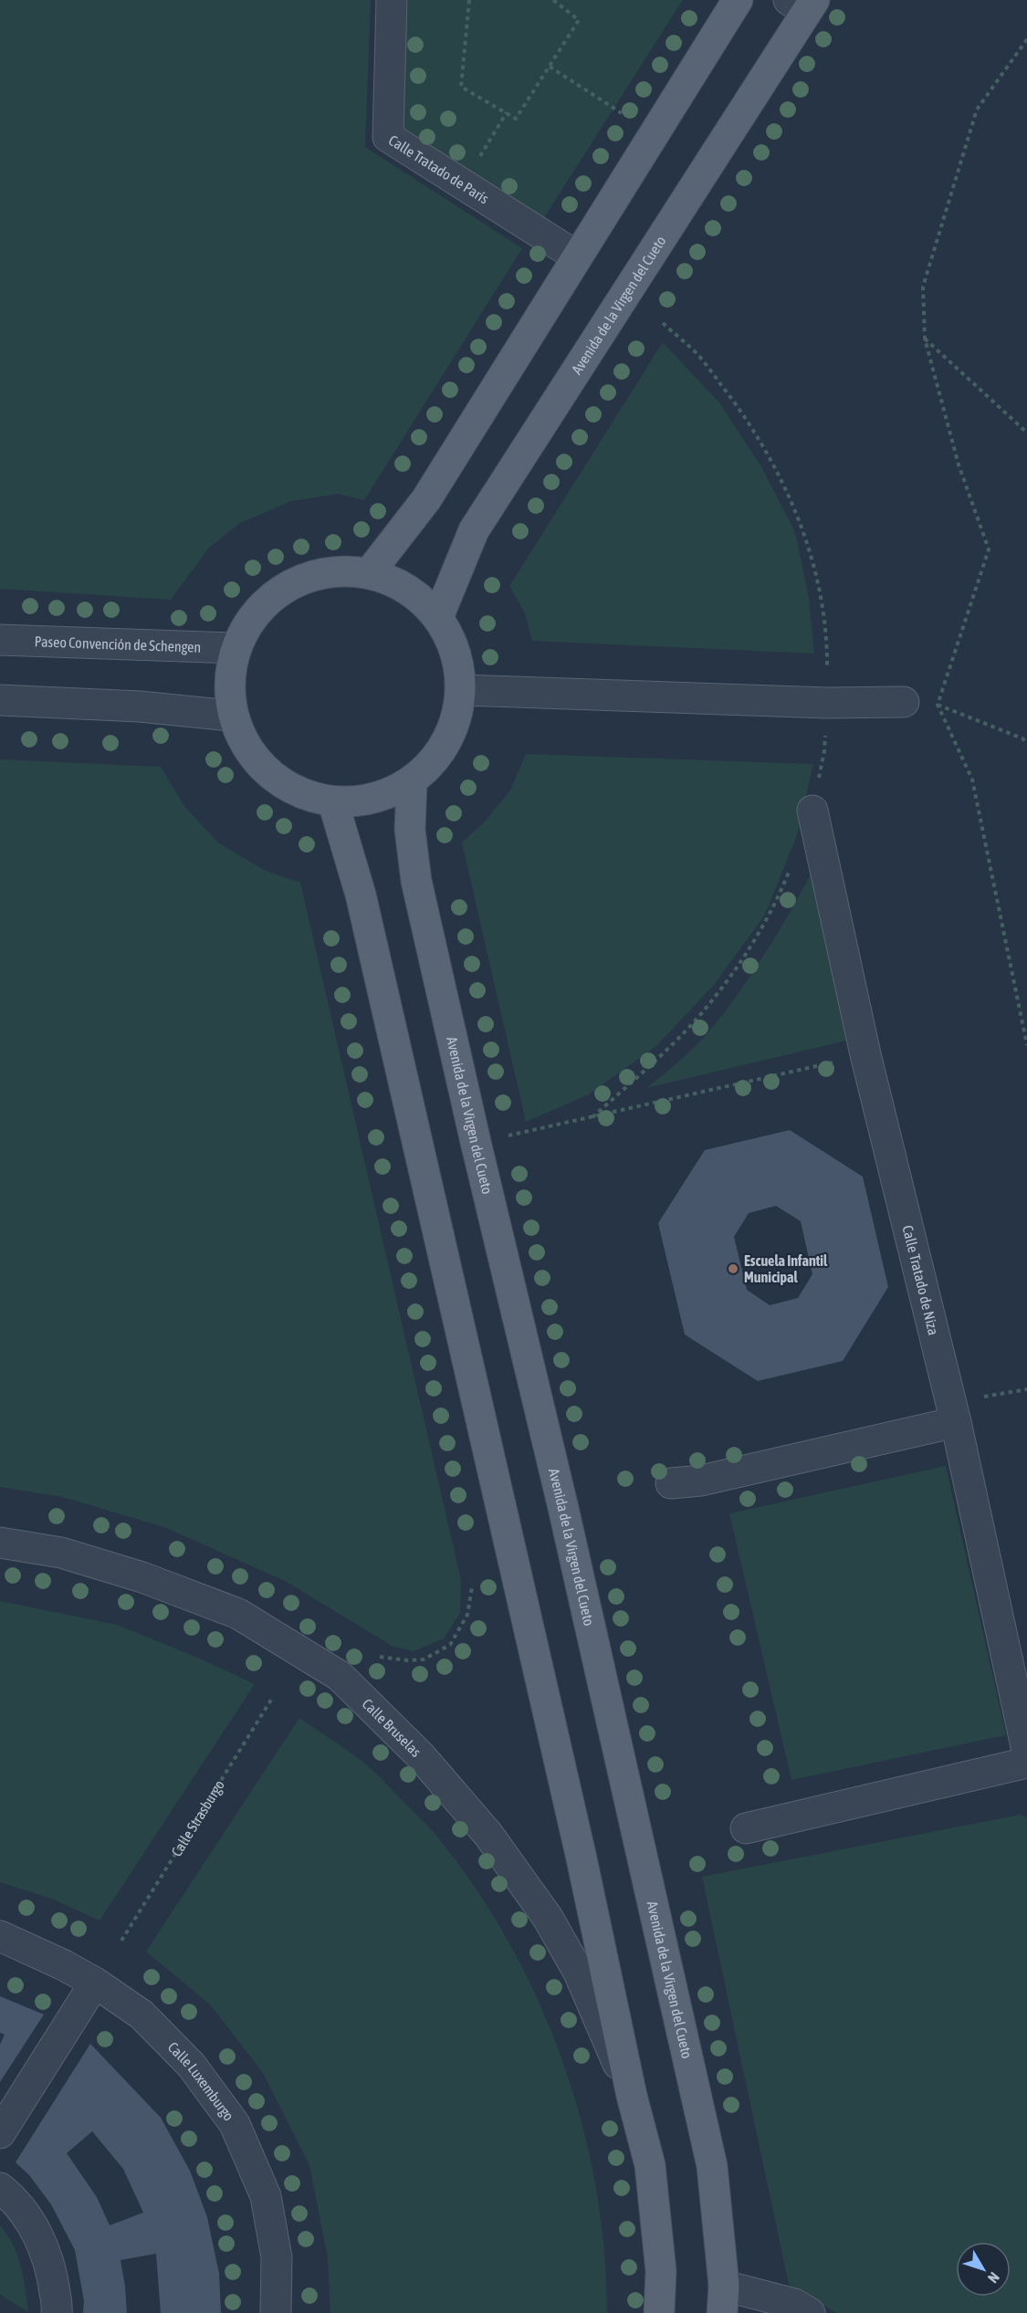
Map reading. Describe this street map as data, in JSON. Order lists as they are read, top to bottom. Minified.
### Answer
{"streets":{"main road":["Avenida de la Virgen del Cueto"],"street":["Calle Tratado de París","Paseo Convención de Schengen","Calle Tratado de Niza","Calle Bruselas","Calle Luxemburgo"],"path":["Calle Strasburgo"]},"places":["Escuela Infantil Municipal"],"north":"bottom right"}
